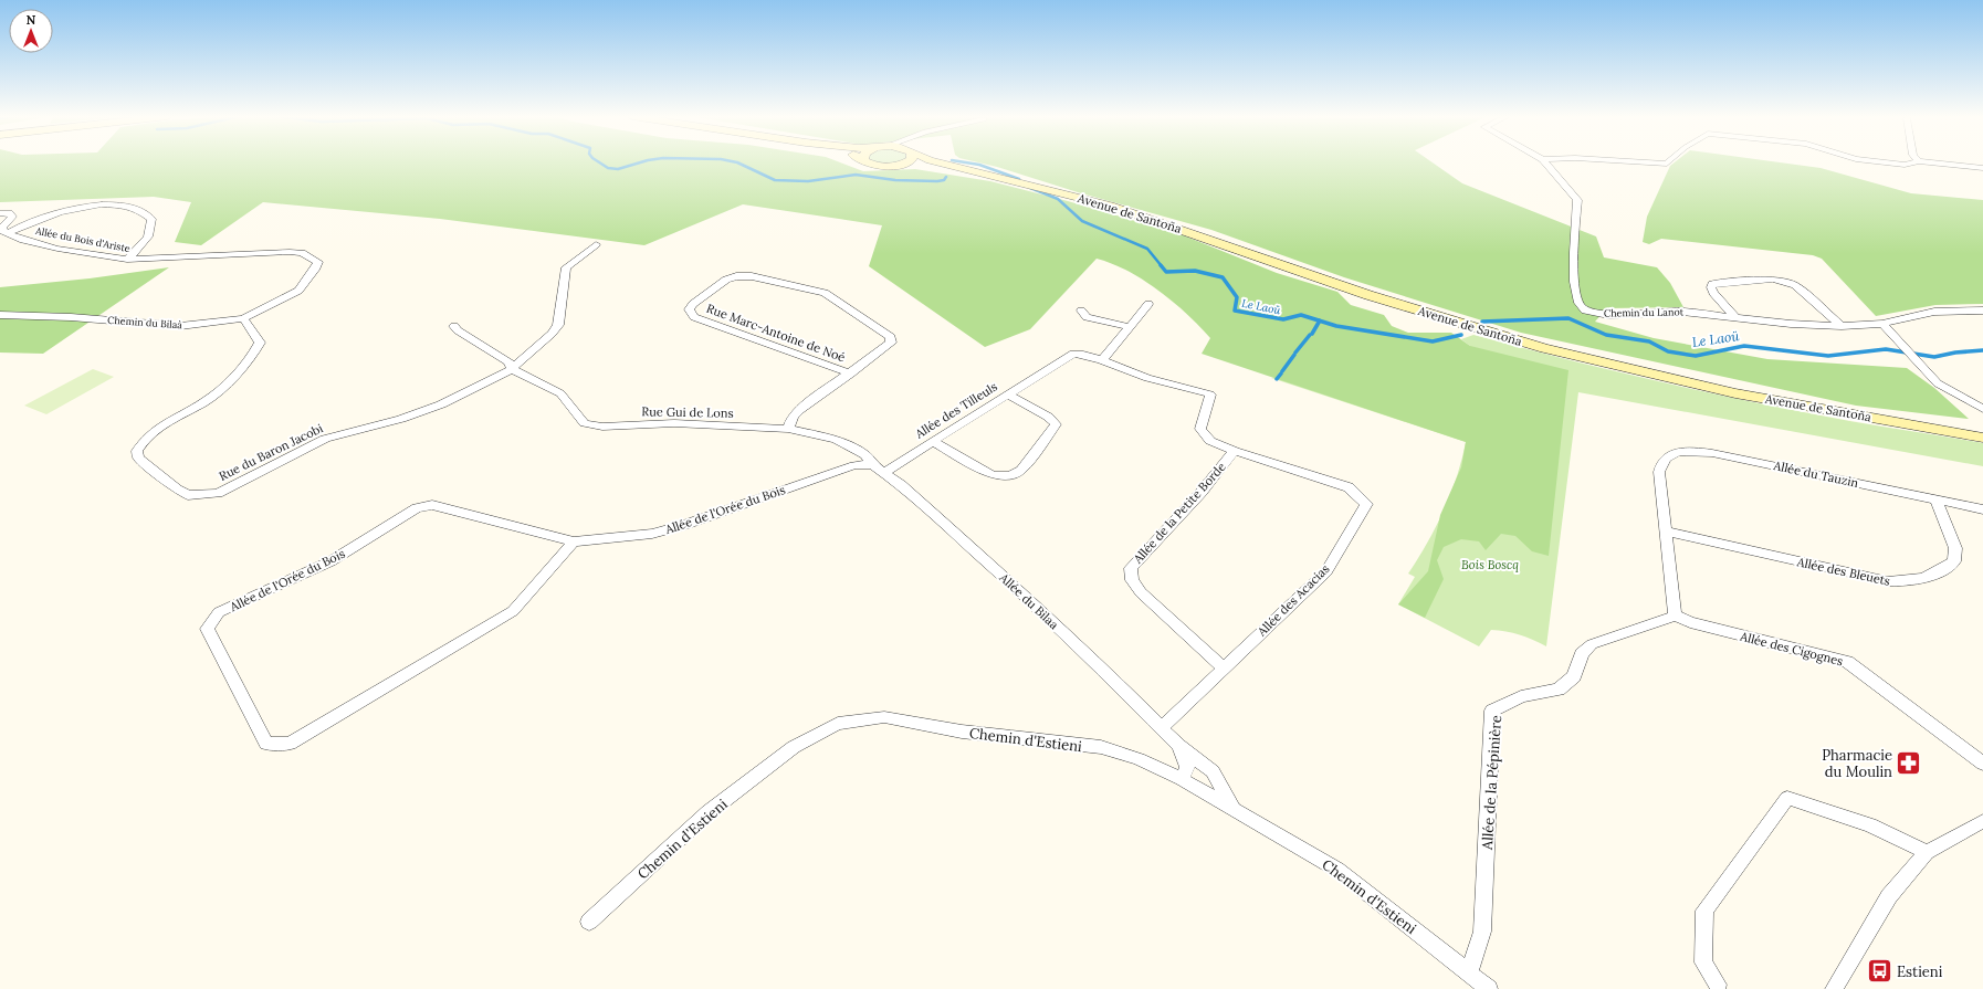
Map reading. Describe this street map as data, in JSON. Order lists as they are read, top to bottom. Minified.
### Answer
{"streets":{"main road":["Avenue de Santoña"],"street":["Allée du Bois d'Ariste","Chemin du Lanot","Chemin du Bilaà","Rue Marc-Antoine de Noé","Allée des Tilleuls","Rue Gui de Lons","Rue du Baron Jacobi","Allée du Tauzin","Allée de l'Orée du Bois","Allée de la Petite Borde","Allée des Bleuets","Allée des Acacias","Allée du Bilaa","Allée des Cigognes","Chemin d'Estieni","Allée de la Pépinière"]},"crossings":[["Allée du Bois d'Ariste","Chemin du Bilaà"],["Chemin du Bilaà","Rue du Baron Jacobi"],["Rue Marc-Antoine de Noé","Rue Gui de Lons"],["Allée des Tilleuls","Rue Gui de Lons"],["Allée des Tilleuls","Allée de l'Orée du Bois"],["Allée des Tilleuls","Allée des Acacias"],["Allée des Tilleuls","Allée du Bilaa"],["Rue Gui de Lons","Rue du Baron Jacobi"],["Rue Gui de Lons","Allée de l'Orée du Bois"],["Rue Gui de Lons","Allée du Bilaa"],["Allée du Tauzin","Allée des Bleuets"],["Allée de l'Orée du Bois","Allée du Bilaa"],["Allée de la Petite Borde","Allée des Acacias"],["Allée des Acacias","Allée du Bilaa"],["Allée du Bilaa","Chemin d'Estieni"],["Allée des Cigognes","Allée de la Pépinière"],["Chemin d'Estieni","Allée de la Pépinière"]],"water":["Le Laoü"],"parks":["Bois Boscq"],"places":{"pharmacy":["Pharmacie du Moulin"],"bus stop":["Estieni"]},"north":"top"}
